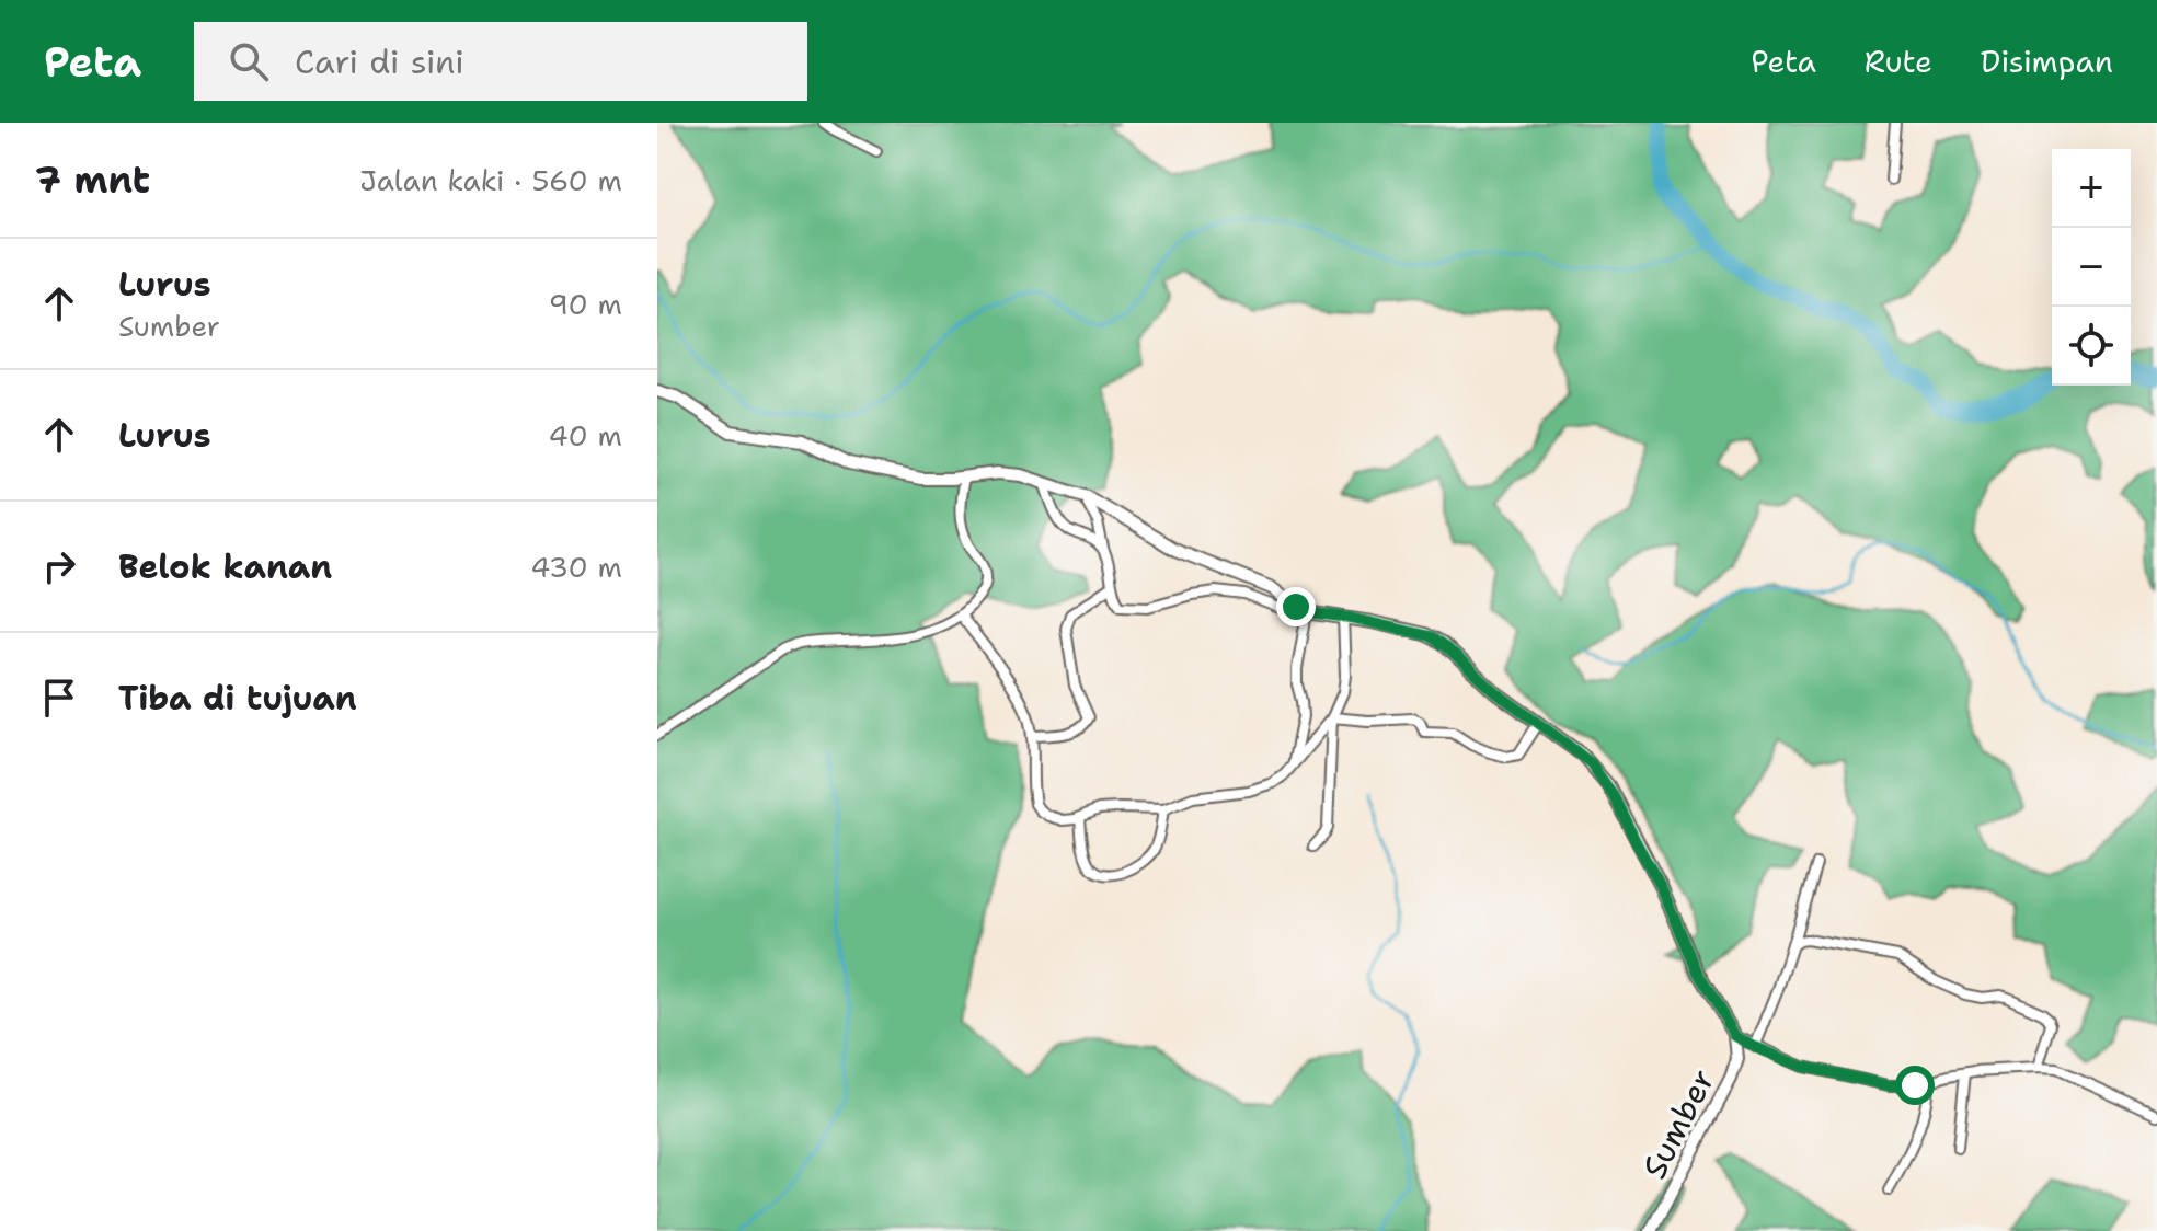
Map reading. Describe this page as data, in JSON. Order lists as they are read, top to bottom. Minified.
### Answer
{"streets":{"street":["Sumber"]},"page":{"header":"Peta","search":"Cari di sini","nav":["Peta","Rute","Disimpan"],"heading":["7 mnt","Jalan kaki · 560 m"],"map_buttons":["+","−"],"list":[["Lurus","Sumber","90 m"],["Lurus","40 m"],["Belok kanan","430 m"],"Tiba di tujuan"]}}
